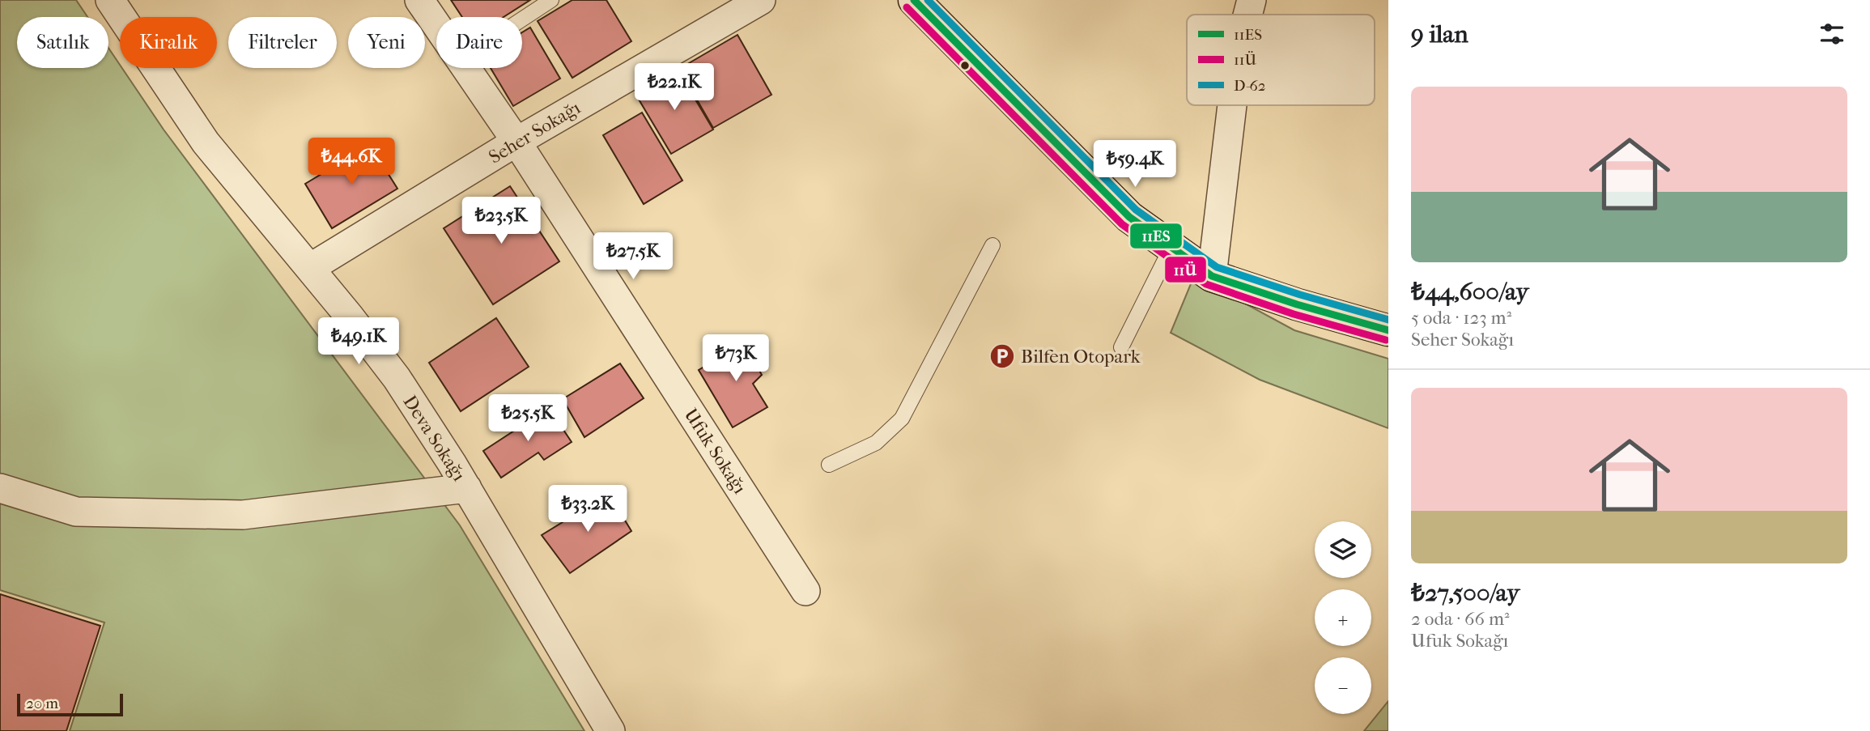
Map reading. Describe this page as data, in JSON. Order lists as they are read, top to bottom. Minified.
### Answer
{"streets":{"street":["Seher Sokağı","Deva Sokağı","Ufuk Sokağı"]},"crossings":[["Seher Sokağı","Deva Sokağı"],["Seher Sokağı","Ufuk Sokağı"]],"places":{"parking":["Bilfen Otopark"]},"lines":["transit line 11ES","transit line D-62","transit line 11Ü"],"legend":["11ES","11Ü","D-62"],"scale_bar":"20 m","page":{"heading":"9 ilan","chip":["Satılık","Kiralık","Filtreler","Yeni","Daire"],"price":["₺22.1K","₺44.6K","₺59.4K","₺23.5K","₺27.5K","₺49.1K","₺73K","₺25.5K","₺33.2K"],"list":[{"name":"₺44,600/ay","note":"5 oda · 123 m² · Seher Sokağı"},{"name":"₺27,500/ay","note":"2 oda · 66 m² · Ufuk Sokağı"}],"map_buttons":["+","−"],"scale":"20 m"}}
